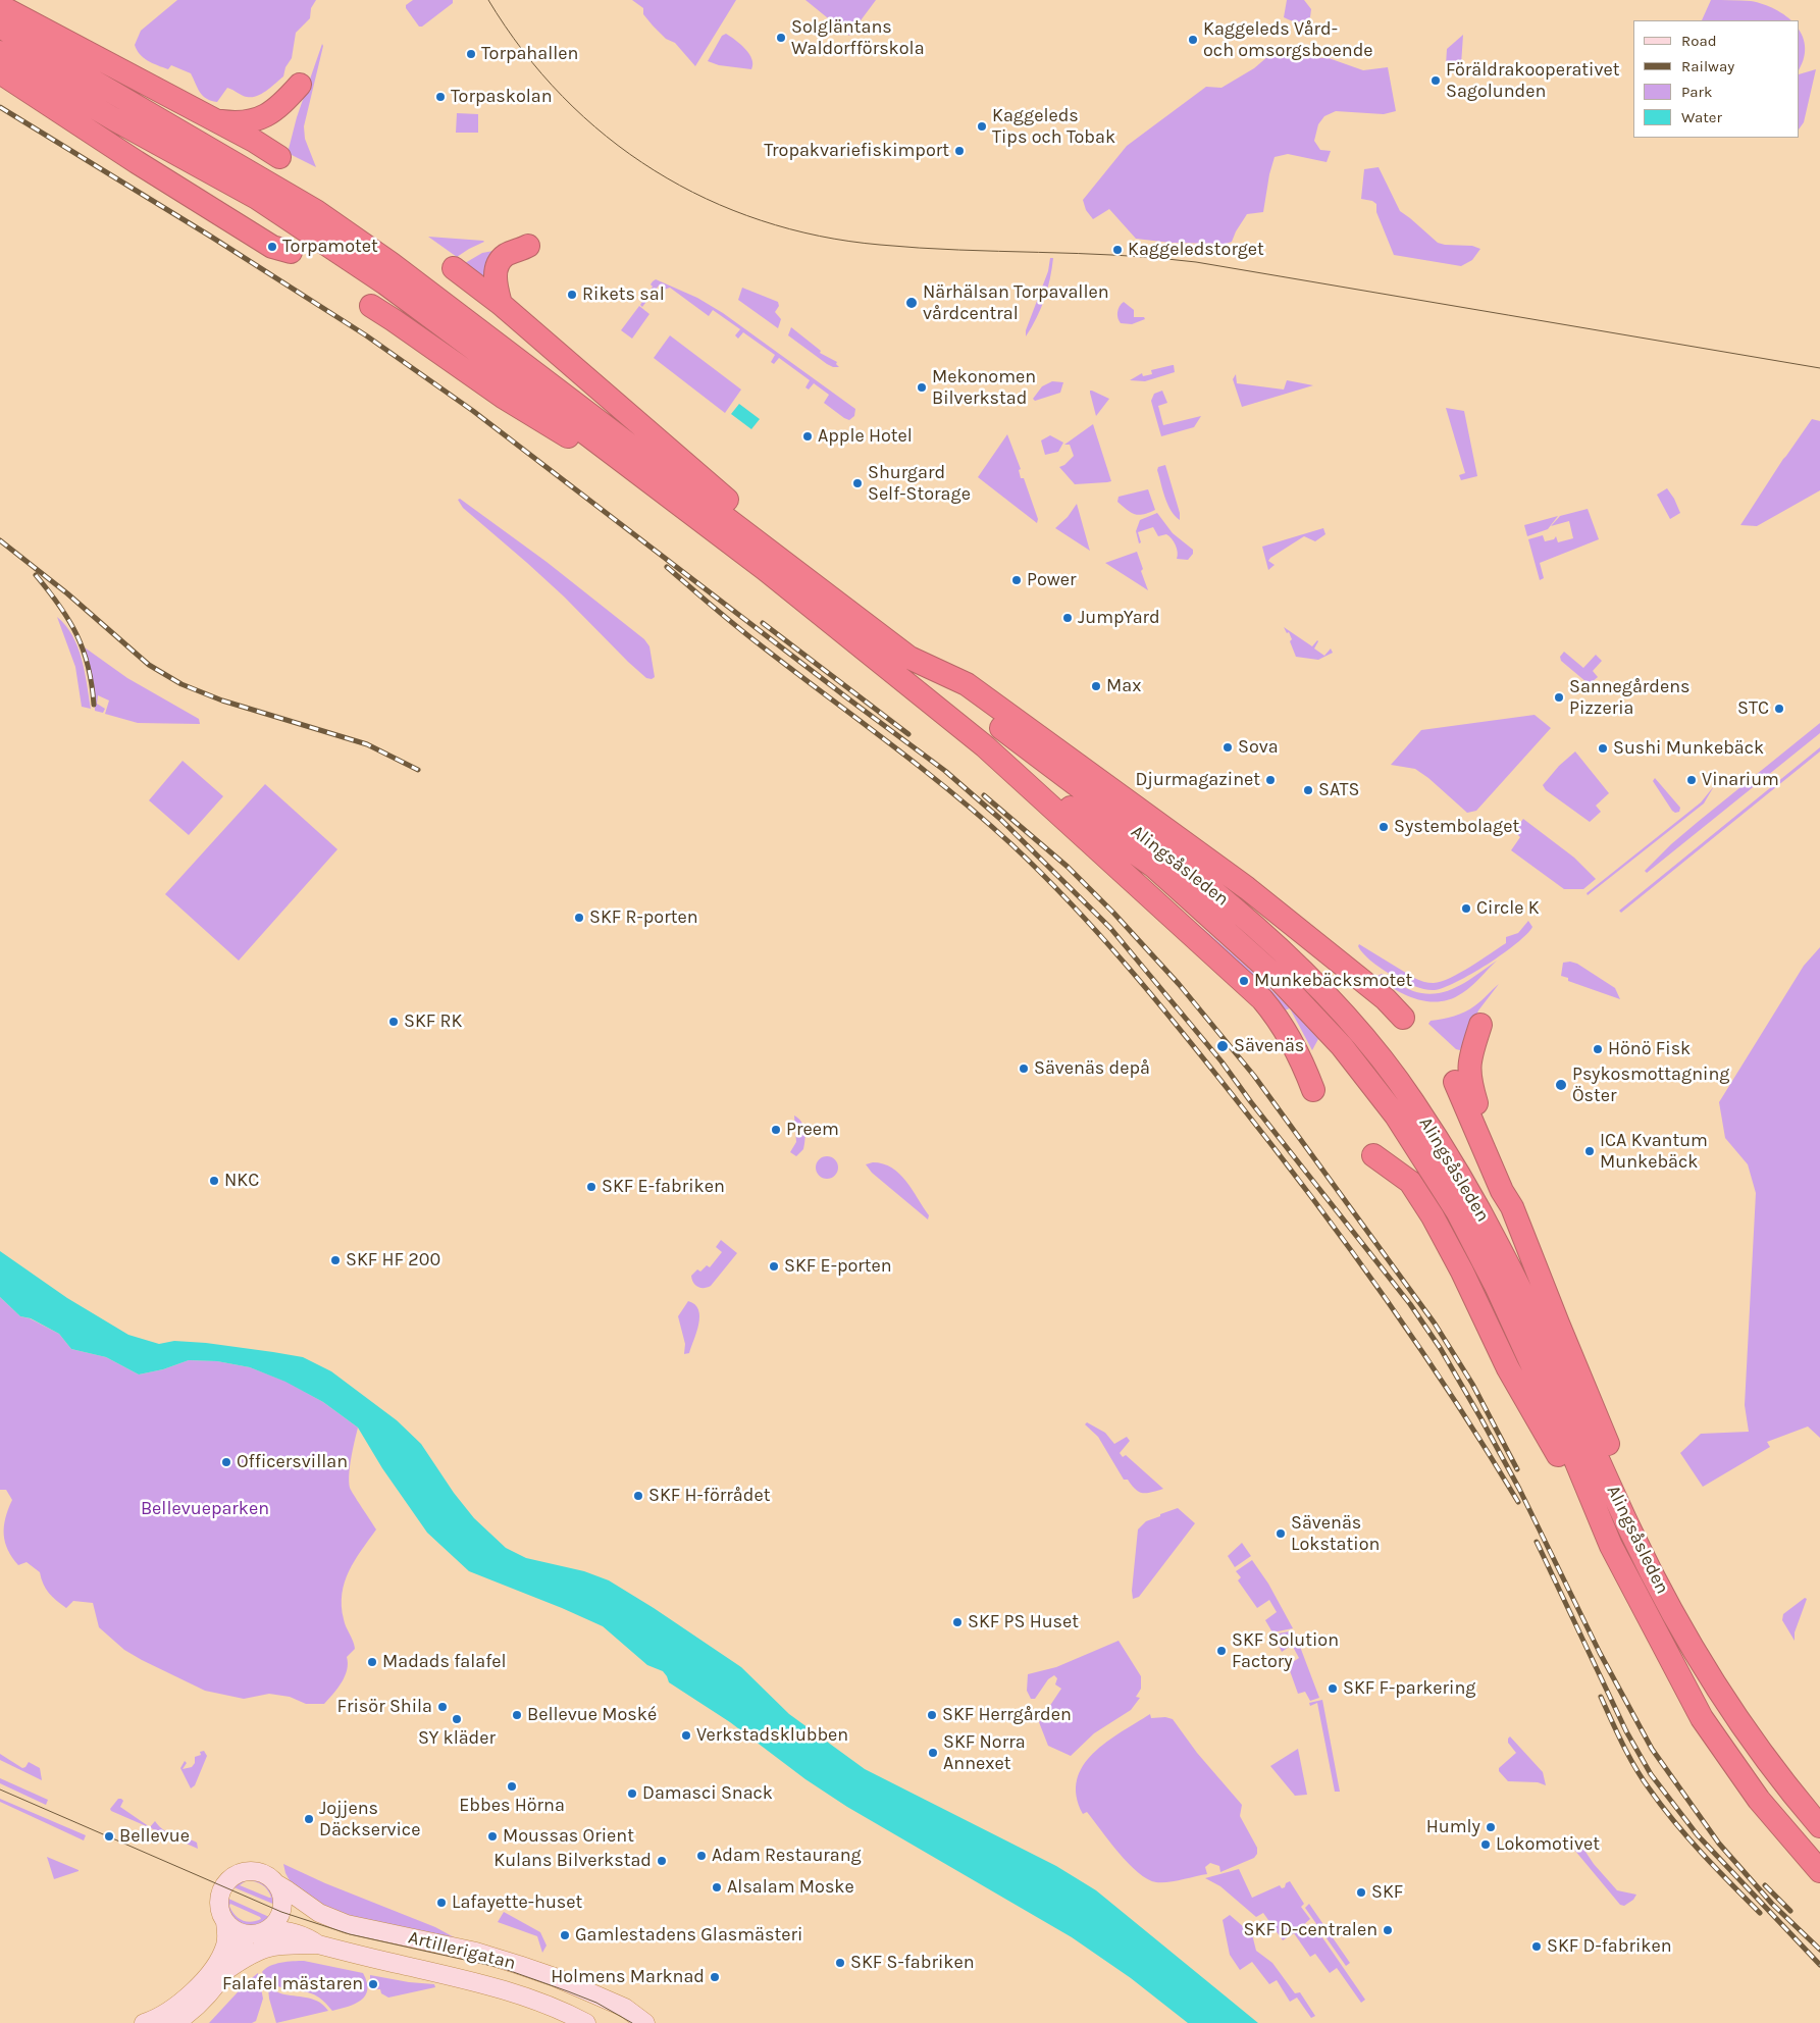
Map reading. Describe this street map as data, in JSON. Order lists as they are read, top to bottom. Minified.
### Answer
{"streets":{"highway":["Alingsåsleden"],"main road":["Artillerigatan"]},"parks":["Bellevueparken"],"places":["Solgläntans Waldorfförskola","Kaggeleds Vård- och omsorgsboende","Torpahallen","Föräldrakooperativet Sagolunden","Torpaskolan","Kaggeleds Tips och Tobak","Tropakvariefiskimport","Torpamotet","Kaggeledstorget","Rikets sal","Närhälsan Torpavallen vårdcentral","Mekonomen Bilverkstad","Apple Hotel","Shurgard Self-Storage","Power","JumpYard","Max","Sannegårdens Pizzeria","STC","Sova","Sushi Munkebäck","Djurmagazinet","Vinarium","SATS","Systembolaget","Circle K","SKF R-porten","Munkebäcksmotet","SKF RK","Sävenäs","Hönö Fisk","Sävenäs depå","Psykosmottagning Öster","Preem","ICA Kvantum Munkebäck","NKC","SKF E-fabriken","SKF HF 200","SKF E-porten","Officersvillan","SKF H-förrådet","Sävenäs Lokstation","SKF PS Huset","SKF Solution Factory","Madads falafel","SKF F-parkering","Frisör Shila","Bellevue Moské","SKF Herrgården","SY kläder","Verkstadsklubben","SKF Norra Annexet","Ebbes Hörna","Damasci Snack","Jojjens Däckservice","Humly","Bellevue","Moussas Orient","Lokomotivet","Adam Restaurang","Kulans Bilverkstad","Alsalam Moske","SKF","Lafayette-huset","SKF D-centralen","Gamlestadens Glasmästeri","SKF D-fabriken","SKF S-fabriken","Holmens Marknad","Falafel mästaren"],"legend":["Road","Railway","Park","Water"]}
